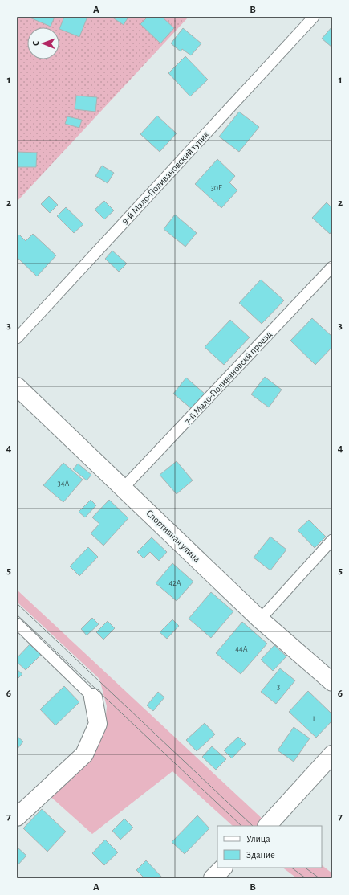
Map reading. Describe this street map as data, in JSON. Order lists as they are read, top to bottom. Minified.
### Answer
{"streets":{"street":["Спортивная улица"],"lane":["9-й Мало-Поливановский тупик","7-й Мало-Поливановскй проезд"]},"crossings":[["7-й Мало-Поливановскй проезд","Спортивная улица"]],"house_numbers":["30Е","34А","42А","44А","3","1"],"legend":["Улица","Здание"],"north":"left","grid":{"columns":["A","B"],"rows":["1","2","3","4","5","6","7"]}}
